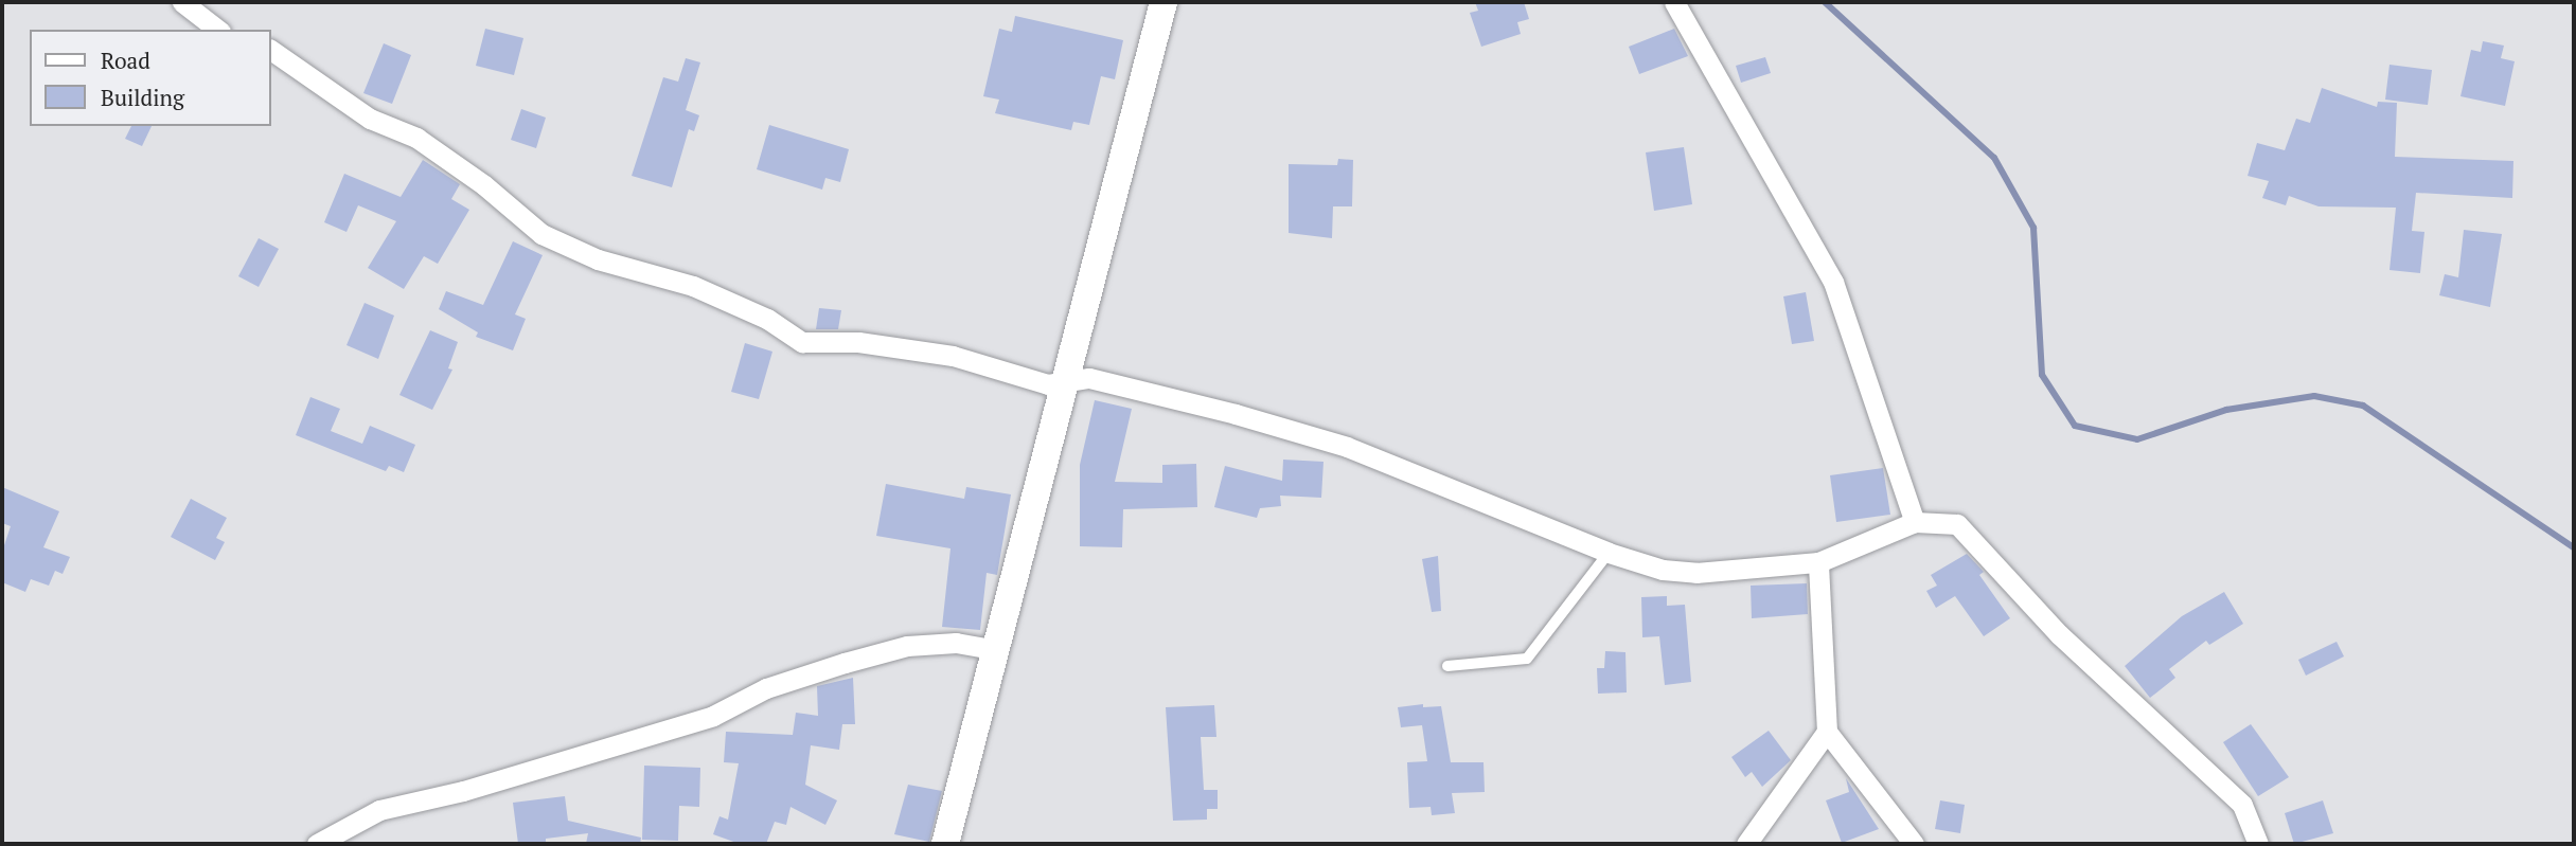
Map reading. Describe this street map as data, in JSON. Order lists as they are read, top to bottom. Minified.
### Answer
{"legend":["Road","Building"]}
